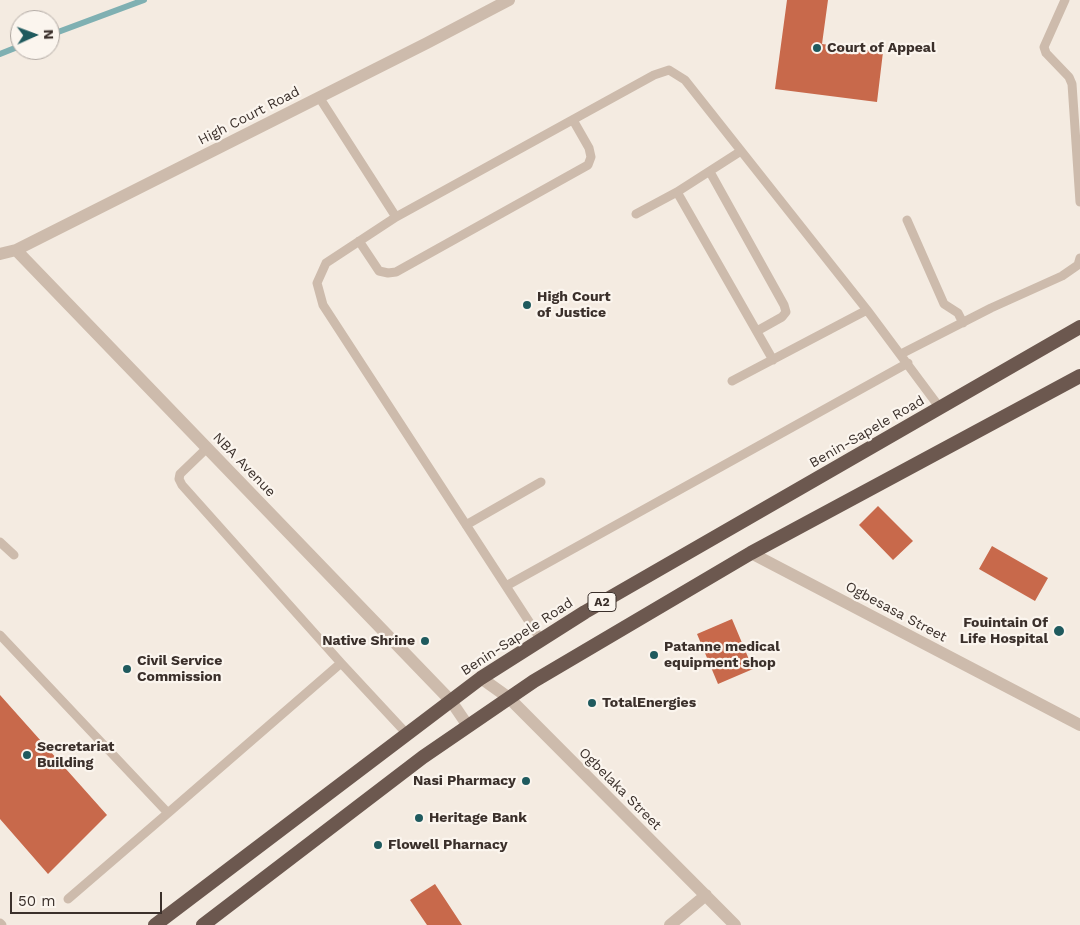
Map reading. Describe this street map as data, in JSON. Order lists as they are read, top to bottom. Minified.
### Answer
{"streets":{"highway":["Benin-Sapele Road","A2"],"street":["High Court Road","NBA Avenue","Ogbesasa Street","Ogbelaka Street"]},"crossings":[["High Court Road","NBA Avenue"],["Benin-Sapele Road","NBA Avenue"],["Benin-Sapele Road","Ogbelaka Street"],["NBA Avenue","A2"],["A2","Ogbesasa Street"],["A2","Ogbelaka Street"]],"places":["Court of Appeal","High Court of Justice","Fouintain Of Life Hospital","Native Shrine","Patanne medical equipment shop","Civil Service Commission","TotalEnergies","Secretariat Building","Nasi Pharmacy","Heritage Bank","Flowell Pharnacy"],"scale_bar":"50 m","north":"right"}
